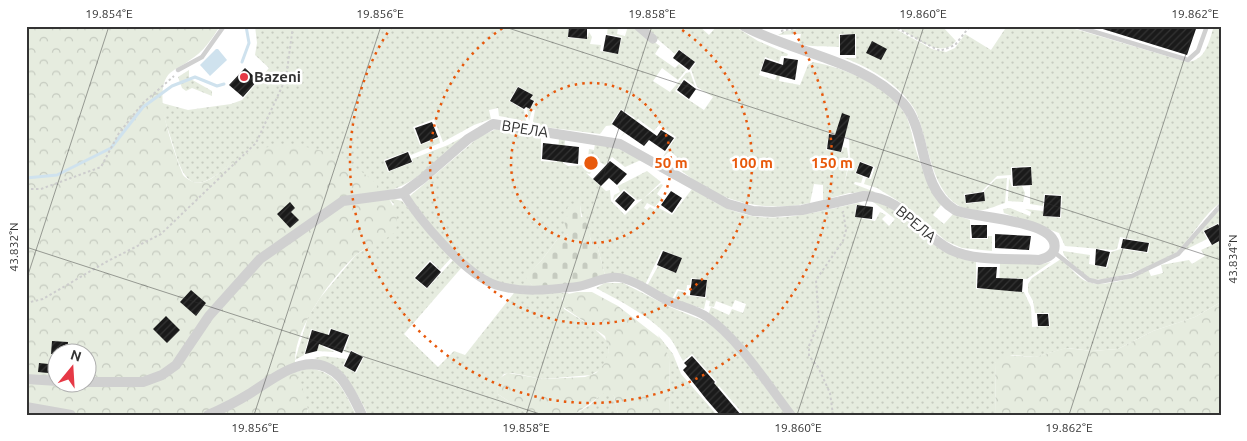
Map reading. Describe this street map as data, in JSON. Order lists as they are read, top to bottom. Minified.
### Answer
{"streets":{"street":["ВРЕЛА"]},"places":["Bazeni"],"north":"top","coordinates":["19.854°E","19.856°E","19.858°E","19.860°E","19.862°E","43.832°N","43.834°N"],"rings":["50 m","100 m","150 m"]}
